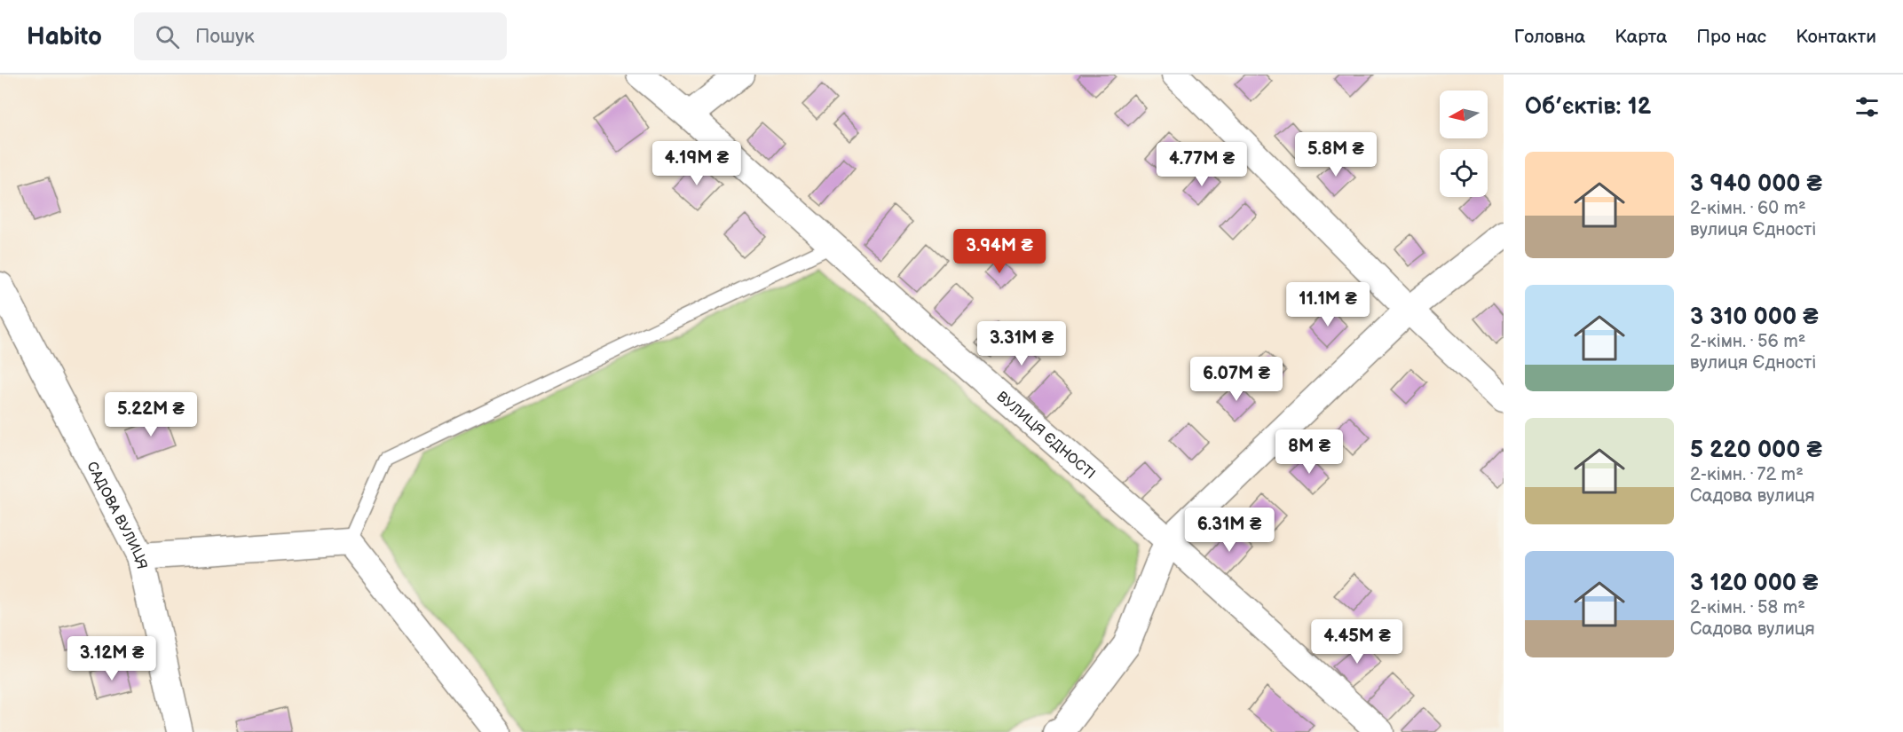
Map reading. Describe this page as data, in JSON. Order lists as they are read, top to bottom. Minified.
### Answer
{"streets":{"street":["ВУЛИЦЯ ЄДНОСТІ","САДОВА ВУЛИЦЯ"]},"north":"left","page":{"header":"Habito","search":"Пошук","nav":["Головна","Карта","Про нас","Контакти"],"heading":"Об’єктів: 12","price":["5.8M ₴","4.19M ₴","4.77M ₴","3.94M ₴","11.1M ₴","3.31M ₴","6.07M ₴","5.22M ₴","8M ₴","6.31M ₴","4.45M ₴","3.12M ₴"],"list":[{"name":"3 940 000 ₴","note":"2-кімн. · 60 m² · вулиця Єдності"},{"name":"3 310 000 ₴","note":"2-кімн. · 56 m² · вулиця Єдності"},{"name":"5 220 000 ₴","note":"2-кімн. · 72 m² · Садова вулиця"},{"name":"3 120 000 ₴","note":"2-кімн. · 58 m² · Садова вулиця"}]}}
